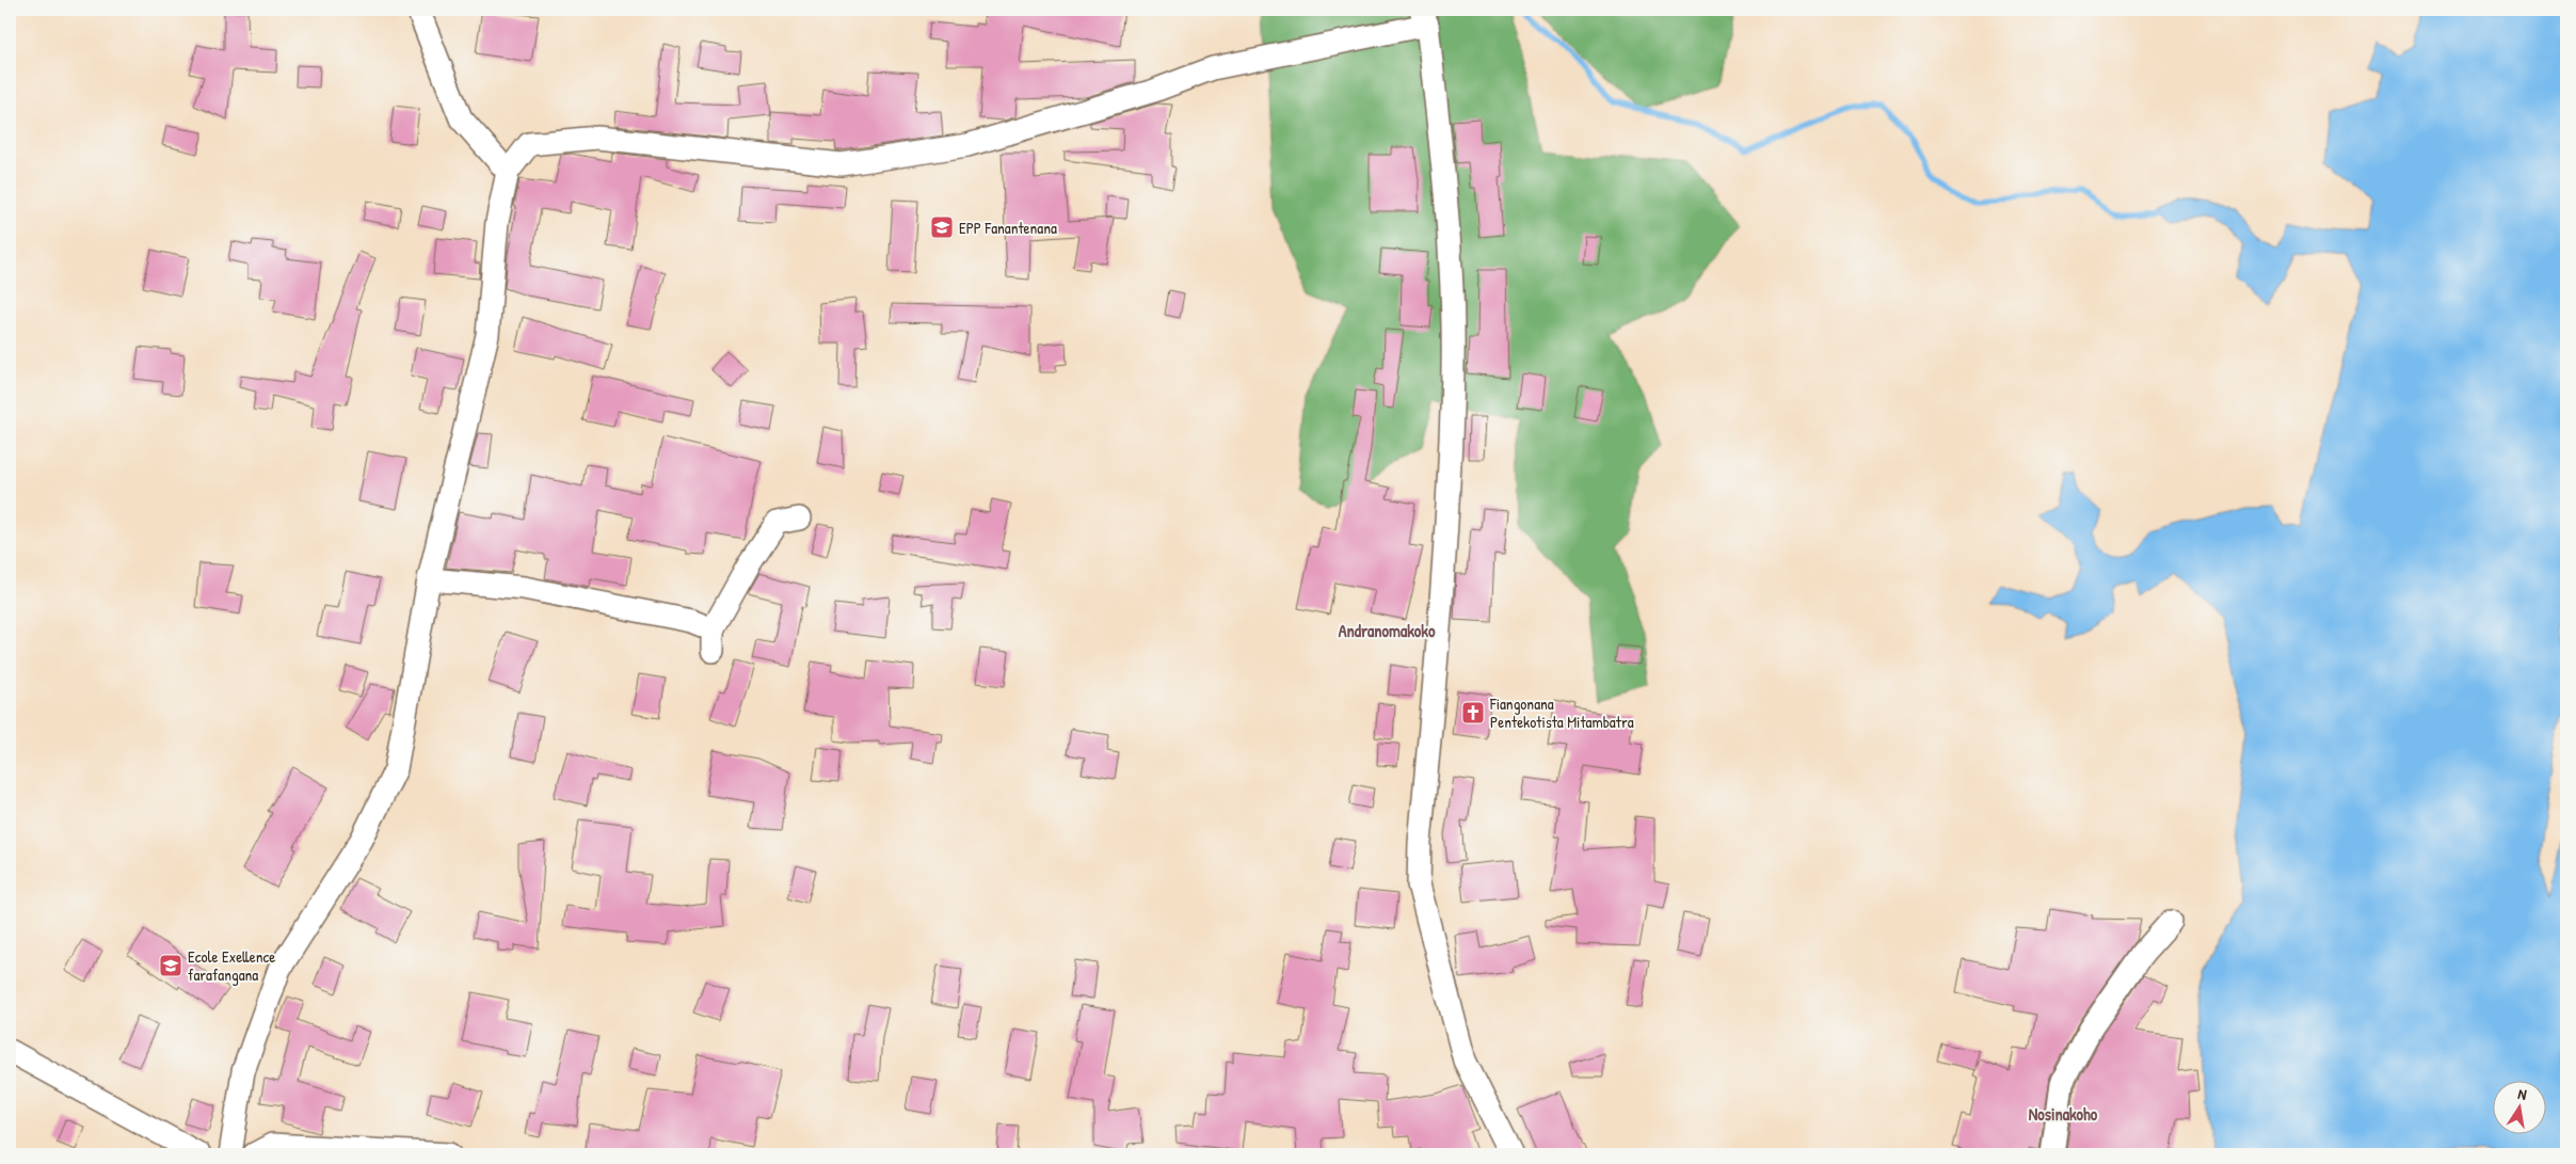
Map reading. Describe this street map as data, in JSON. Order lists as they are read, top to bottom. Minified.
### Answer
{"districts":["Andranomakoko","Nosinakoho"],"places":{"school or university":["EPP Fanantenana","Ecole Exellence farafangana"],"church":["Fiangonana Pentekotista Mitambatra"]},"north":"top"}
